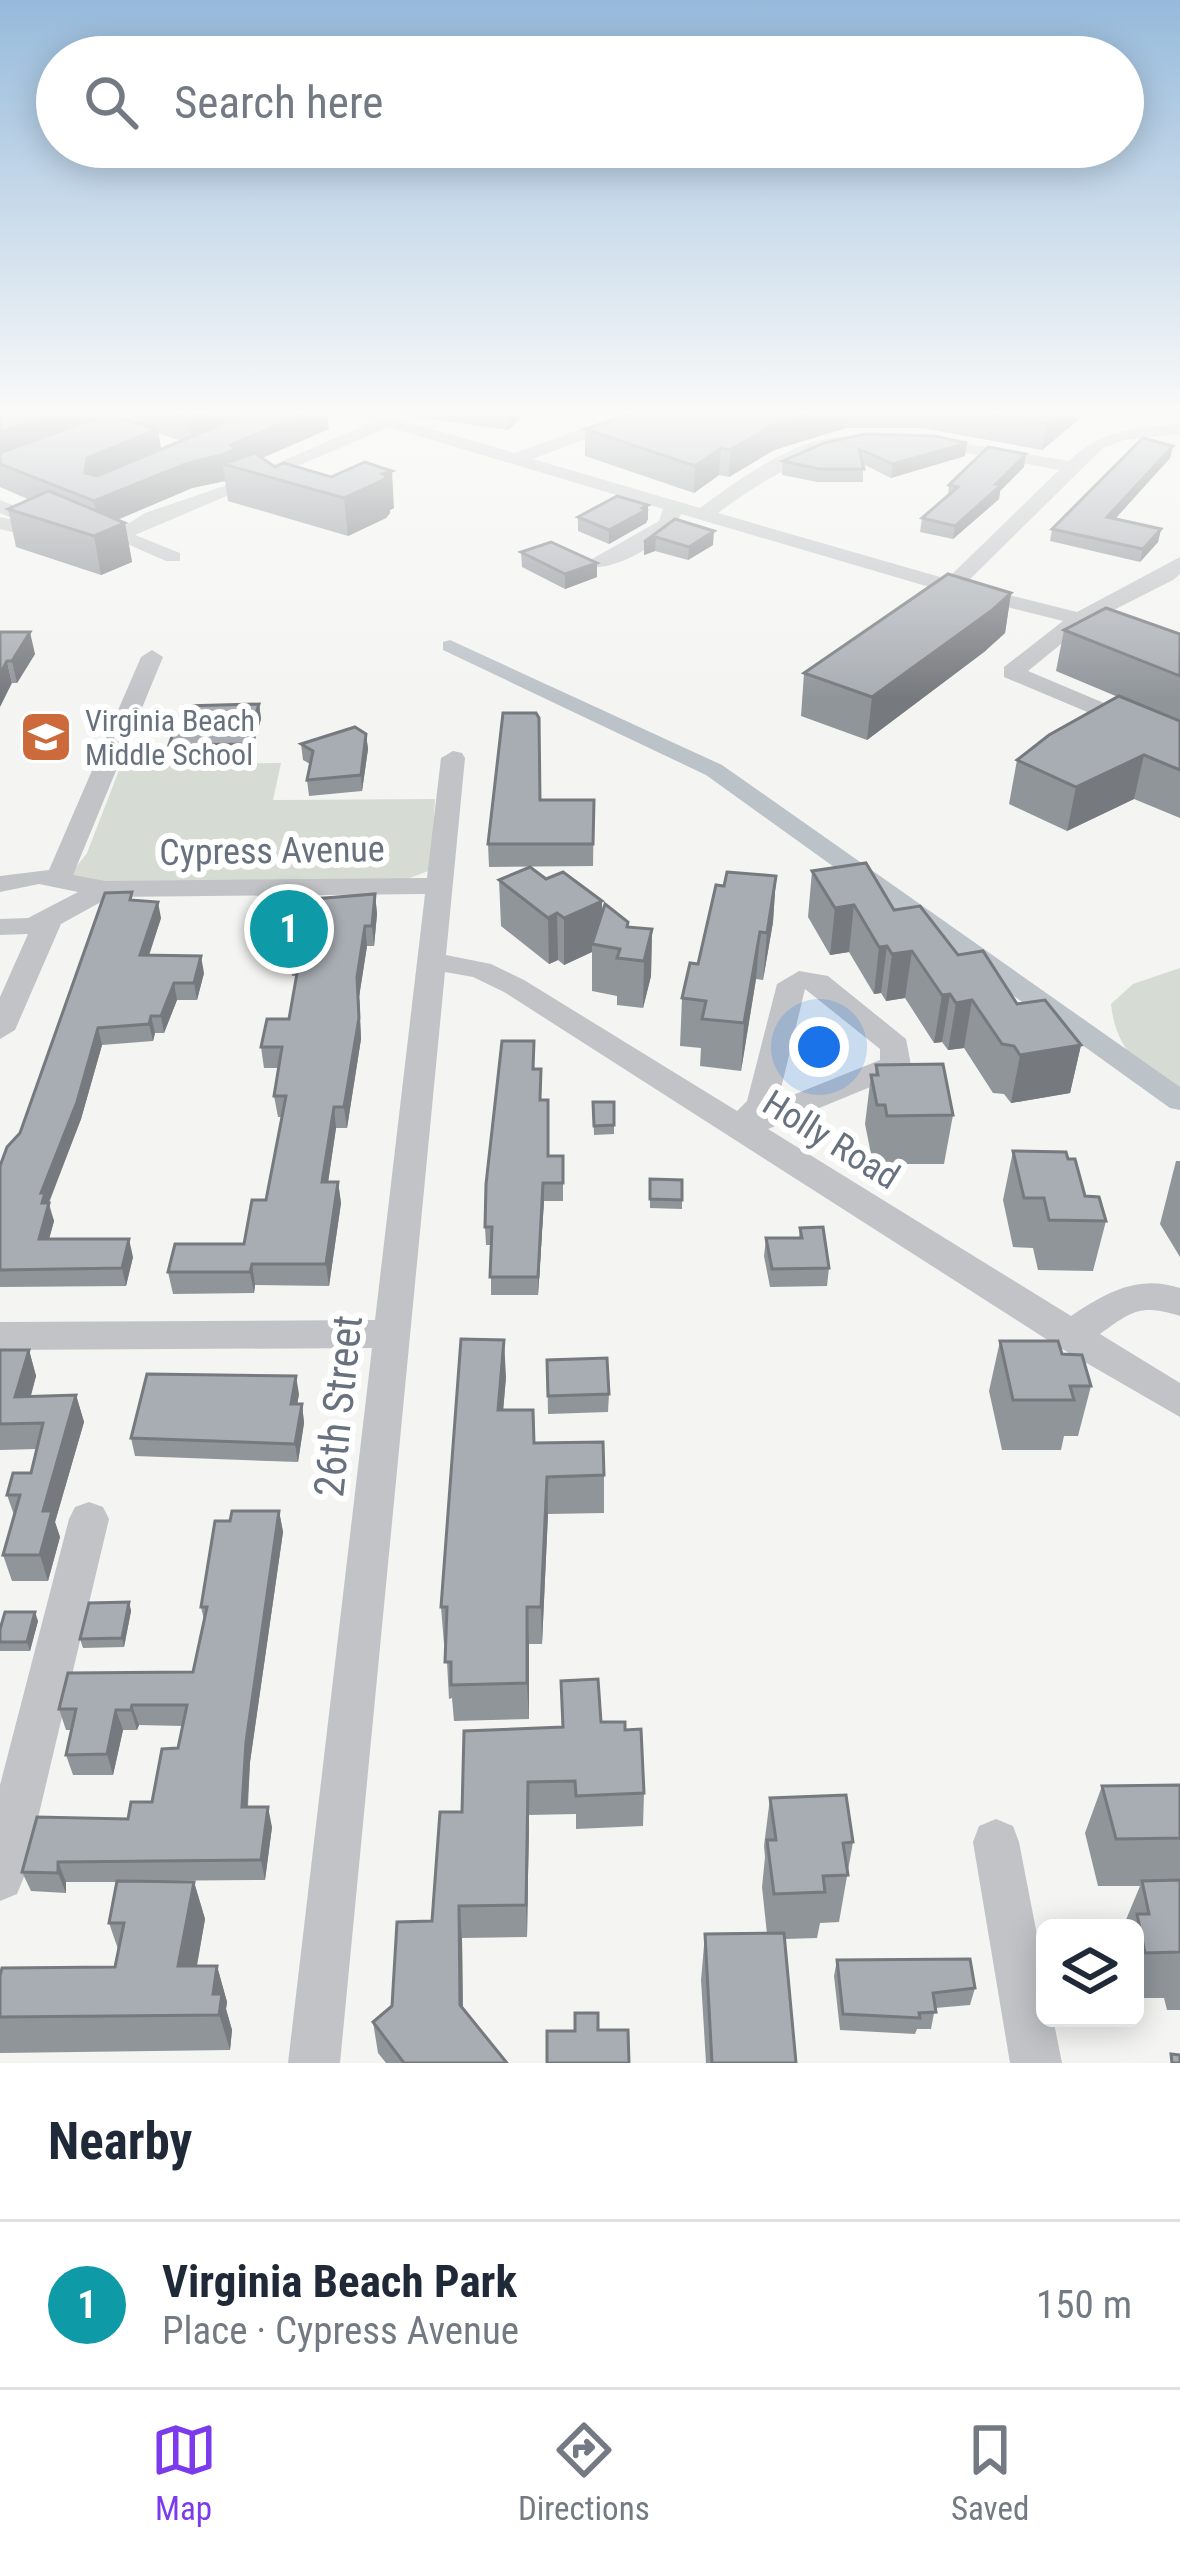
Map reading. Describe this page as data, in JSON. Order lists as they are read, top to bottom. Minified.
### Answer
{"streets":{"street":["Cypress Avenue","Holly Road","26th Street"]},"crossings":[["Cypress Avenue","26th Street"],["Holly Road","26th Street"]],"places":{"school or university":["Virginia Beach Middle School"]},"page":{"search":"Search here","pins":"1","heading":"Nearby","list":[{"mark":"1","name":"Virginia Beach Park","note":"Place · Cypress Avenue","value":"150 m"}],"nav":["Map","Directions","Saved"]}}
